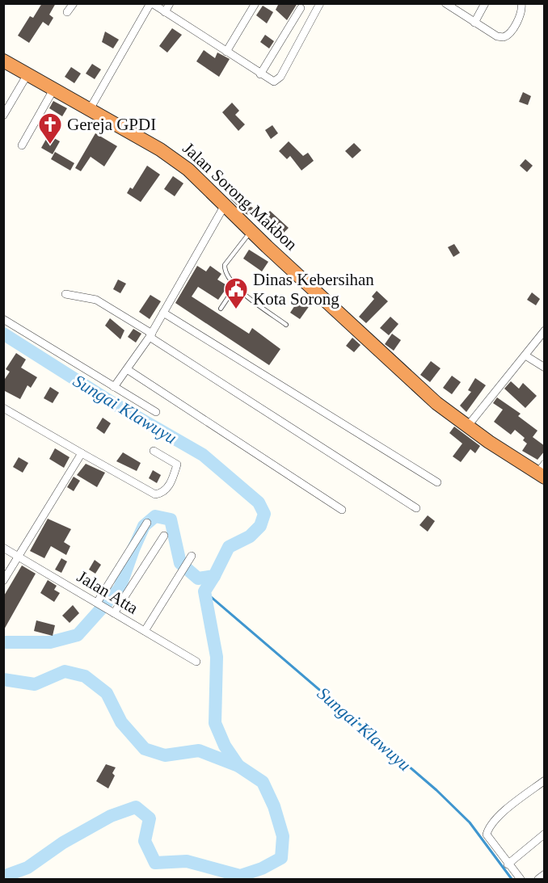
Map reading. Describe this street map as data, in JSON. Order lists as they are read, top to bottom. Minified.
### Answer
{"streets":{"highway":["Jalan Sorong Makbon"],"street":["Jalan Atta"]},"water":["Sungai Klawuyu"],"places":{"church":["Gereja GPDI"],"public building":["Dinas Kebersihan Kota Sorong"]}}
